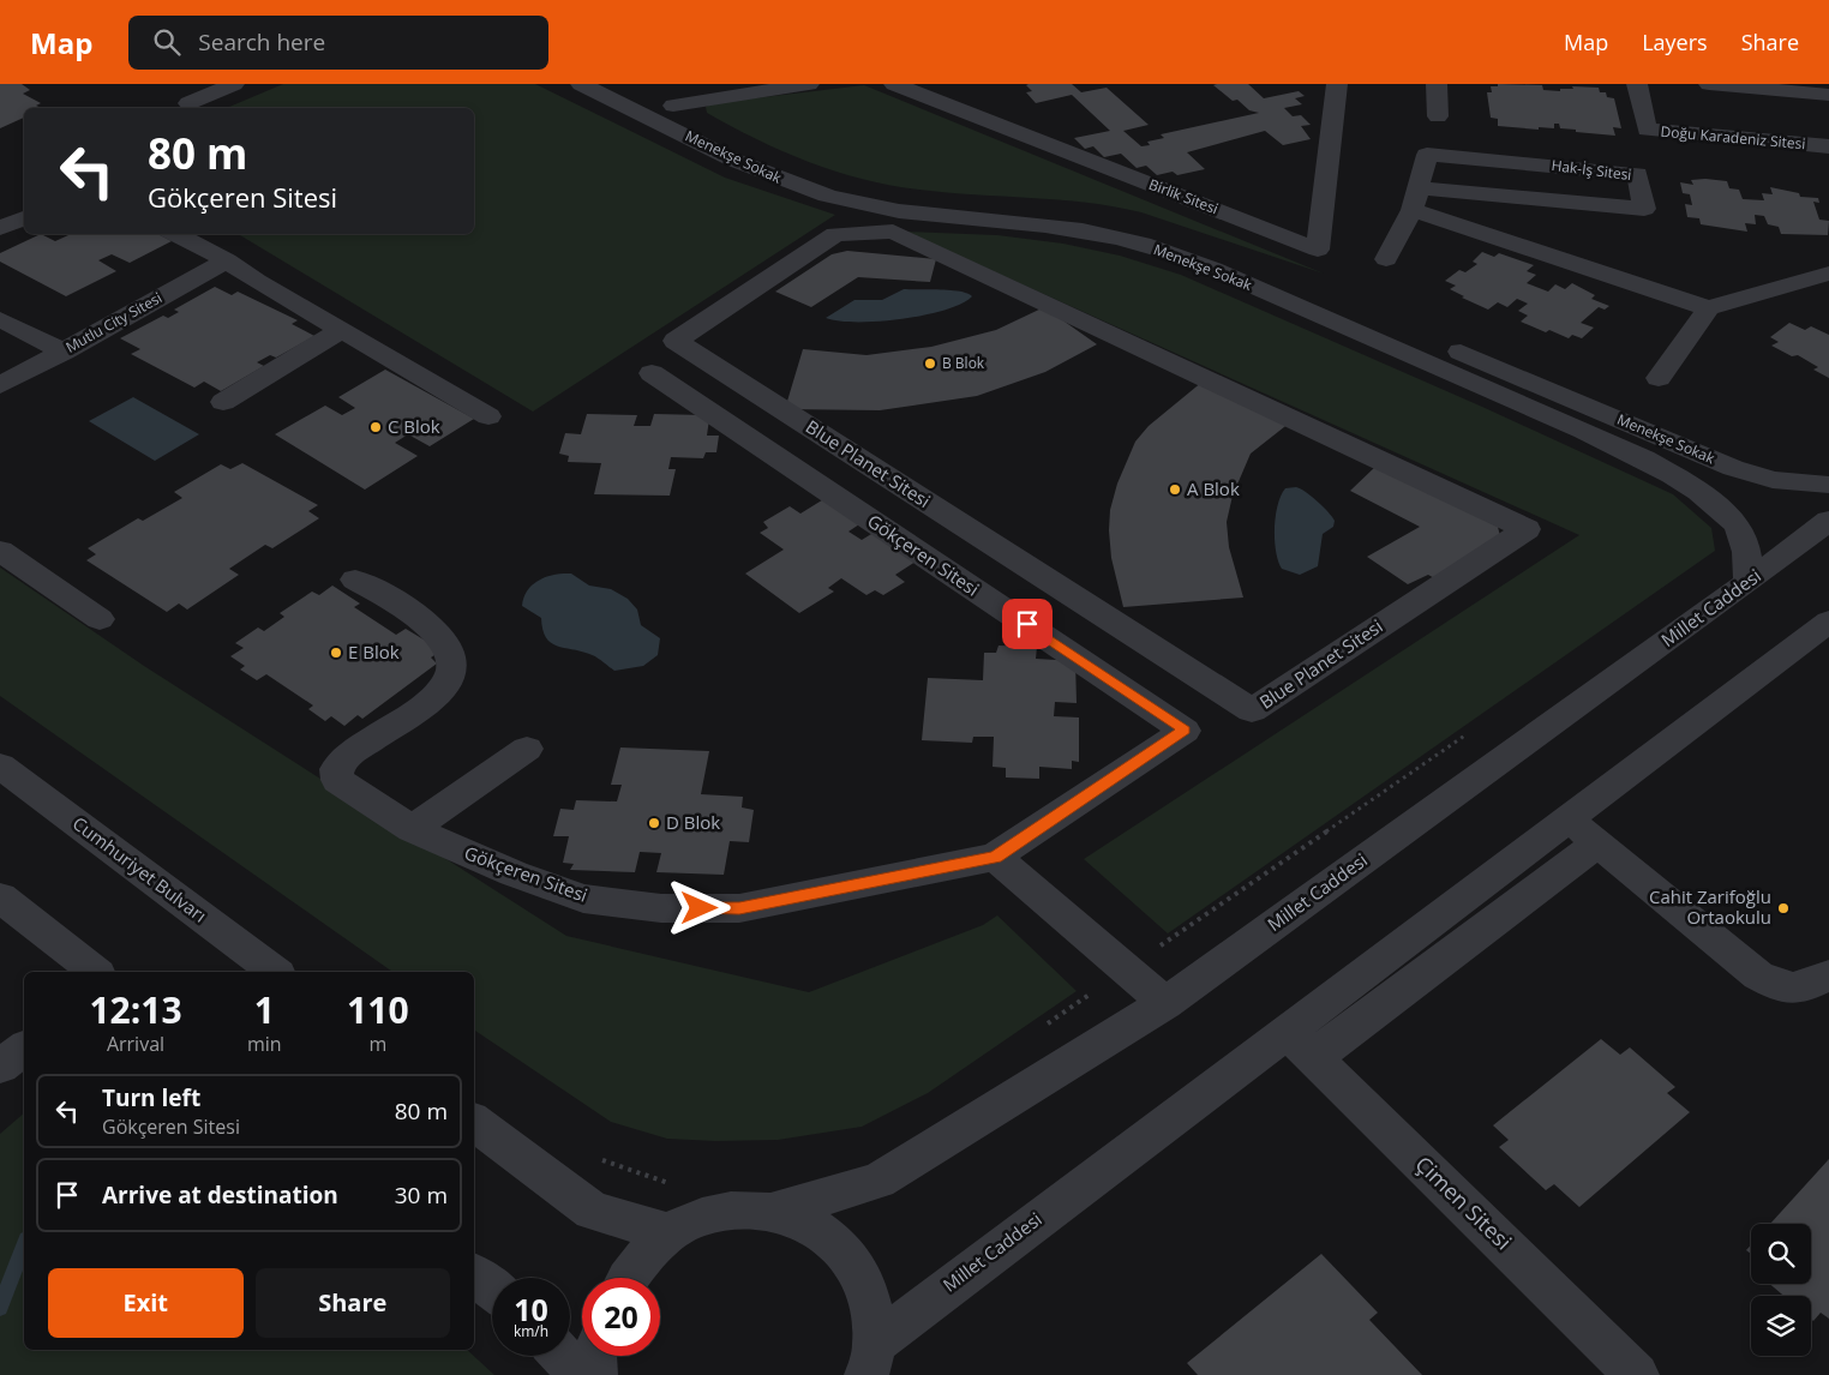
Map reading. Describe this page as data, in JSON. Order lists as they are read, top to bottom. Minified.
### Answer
{"streets":{"street":["Doğu Karadeniz Sitesi","Menekşe Sokak","Hak-İş Sitesi","Birlik Sitesi","Mutlu City Sitesi","Blue Planet Sitesi","Gökçeren Sitesi","Millet Caddesi","Cumhuriyet Bulvarı","Çimen Sitesi"]},"crossings":[["Menekşe Sokak","Millet Caddesi"],["Millet Caddesi","Çimen Sitesi"]],"places":["B Blok","C Blok","A Blok","E Blok","D Blok","Cahit Zarifoğlu Ortaokulu"],"page":{"header":"Map","search":"Search here","nav":["Map","Layers","Share"],"turn":["80 m","Gökçeren Sitesi"],"eta":["12:13","Arrival","1","min","110","m"],"list":[{"name":"Turn left","note":"Gökçeren Sitesi","value":"80 m"},{"name":"Arrive at destination","value":"30 m"}],"buttons":["Exit","Share"],"speed":"10 km/h","limit":"20"}}
